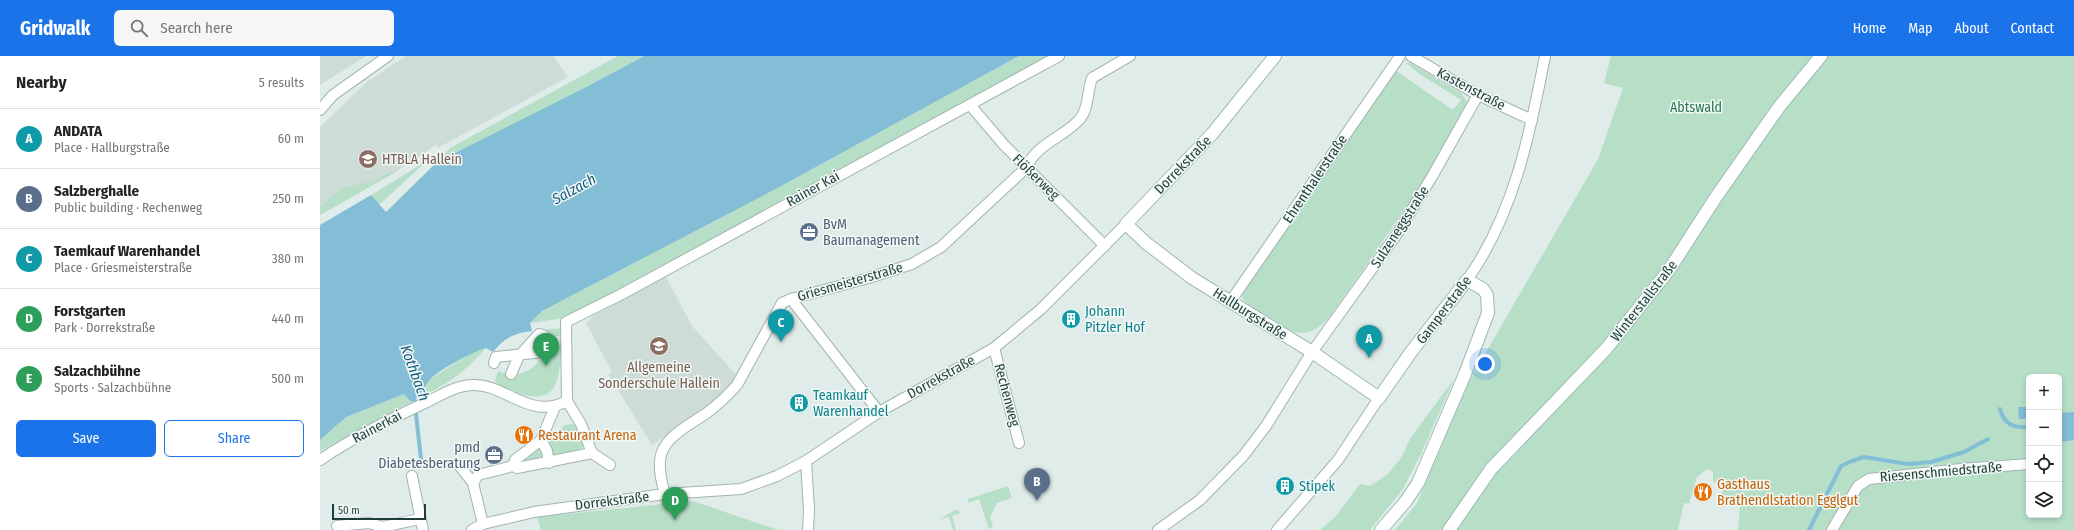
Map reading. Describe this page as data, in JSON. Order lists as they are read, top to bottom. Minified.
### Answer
{"streets":{"street":["Kastenstraße","Dorrekstraße","Flößerweg","Ehrenthalerstraße","Rainer Kai","Sulzeneggstraße","Griesmeisterstraße","Winterstallstraße","Gamperstraße","Hallburgstraße","Rechenweg","Rainerkai","Riesenschmiedstraße"]},"crossings":[["Kastenstraße","Sulzeneggstraße"],["Kastenstraße","Gamperstraße"],["Dorrekstraße","Flößerweg"],["Dorrekstraße","Griesmeisterstraße"],["Dorrekstraße","Hallburgstraße"],["Dorrekstraße","Rechenweg"],["Flößerweg","Rainer Kai"],["Flößerweg","Griesmeisterstraße"],["Ehrenthalerstraße","Hallburgstraße"],["Sulzeneggstraße","Hallburgstraße"],["Gamperstraße","Hallburgstraße"]],"water":["Salzach","Kothbach"],"parks":["Abtswald"],"places":{"school or university":["HTBLA Hallein","Allgemeine Sonderschule Hallein"],"office":["BvM Baumanagement","pmd Diabetesberatung"],"building":["Johann Pitzler Hof","Teamkauf Warenhandel","Stipek"],"restaurant":["Restaurant Arena","Gasthaus Brathendlstation Egglgut"]},"scale_bar":"50 m","page":{"header":"Gridwalk","search":"Search here","nav":["Home","Map","About","Contact"],"heading":["Nearby","5 results"],"list":[{"mark":"A","name":"ANDATA","note":"Place · Hallburgstraße","value":"60 m"},{"mark":"B","name":"Salzberghalle","note":"Public building · Rechenweg","value":"250 m"},{"mark":"C","name":"Taemkauf Warenhandel","note":"Place · Griesmeisterstraße","value":"380 m"},{"mark":"D","name":"Forstgarten","note":"Park · Dorrekstraße","value":"440 m"},{"mark":"E","name":"Salzachbühne","note":"Sports · Salzachbühne","value":"500 m"}],"pins":["C","A","E","B","D"],"map_buttons":["+","−"],"buttons":["Save","Share"],"scale":"50 m"}}
